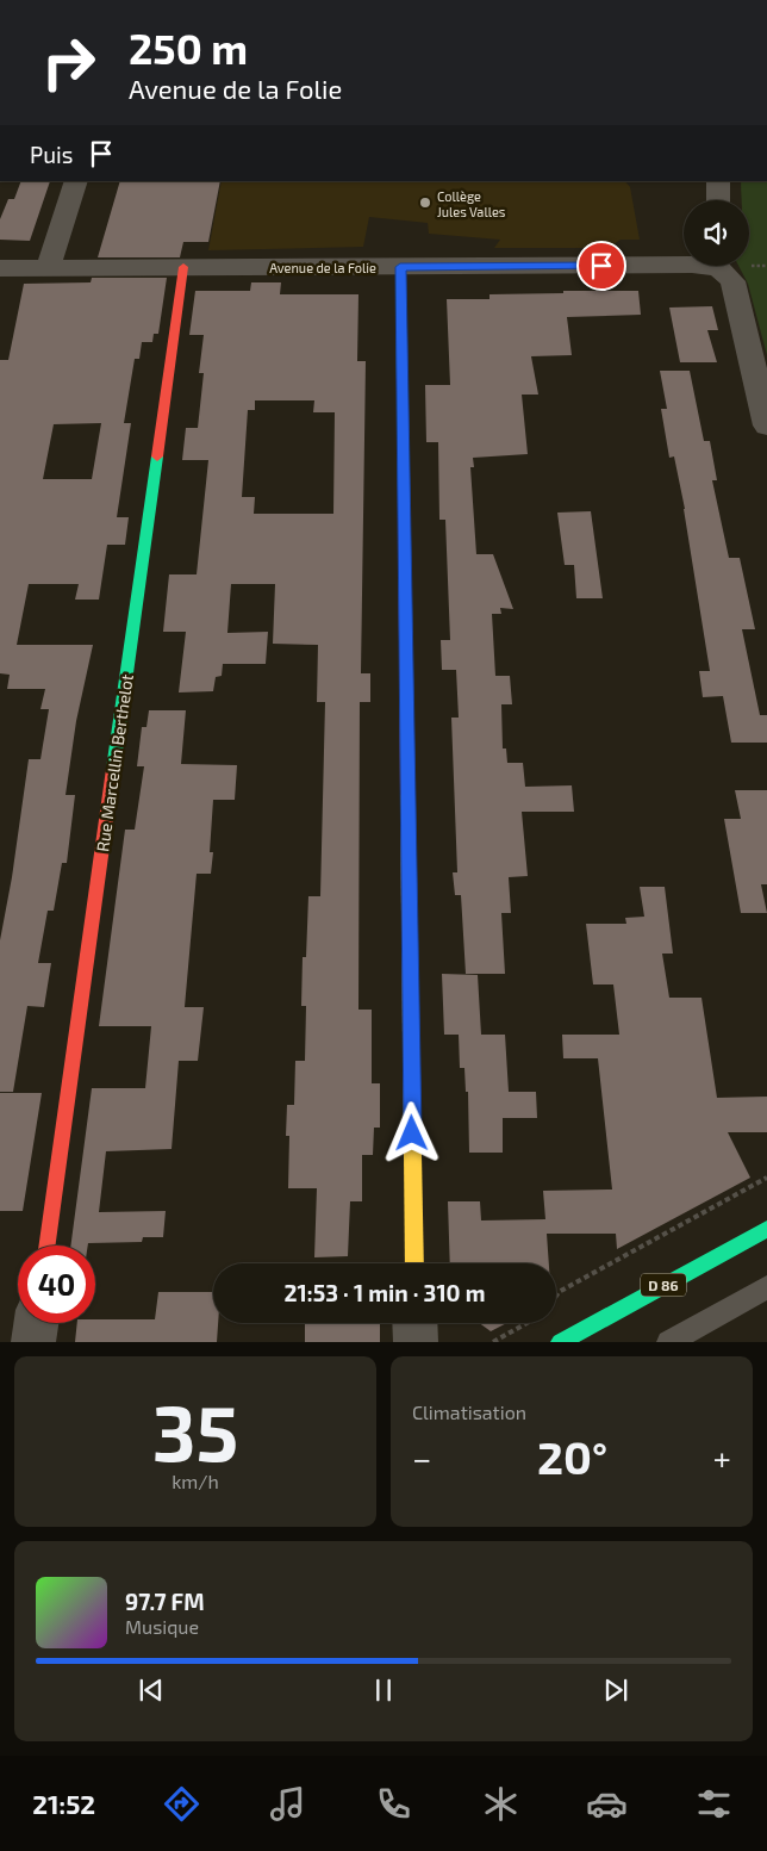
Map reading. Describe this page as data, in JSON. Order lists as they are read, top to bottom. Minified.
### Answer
{"streets":{"street":["Avenue de la Folie","Rue Marcellin Berthelot","D 86"]},"crossings":[["Avenue de la Folie","Rue Marcellin Berthelot"]],"places":["Collège Jules Valles"],"page":{"turn":["250 m","Avenue de la Folie"],"then":"Puis","limit":"40","trip":"21:53 · 1 min · 310 m","tile":[["35","km/h"],"Climatisation"],"heat":["−","20°","+"],"song":["97.7 FM","Musique"],"tabs":"21:52"}}
